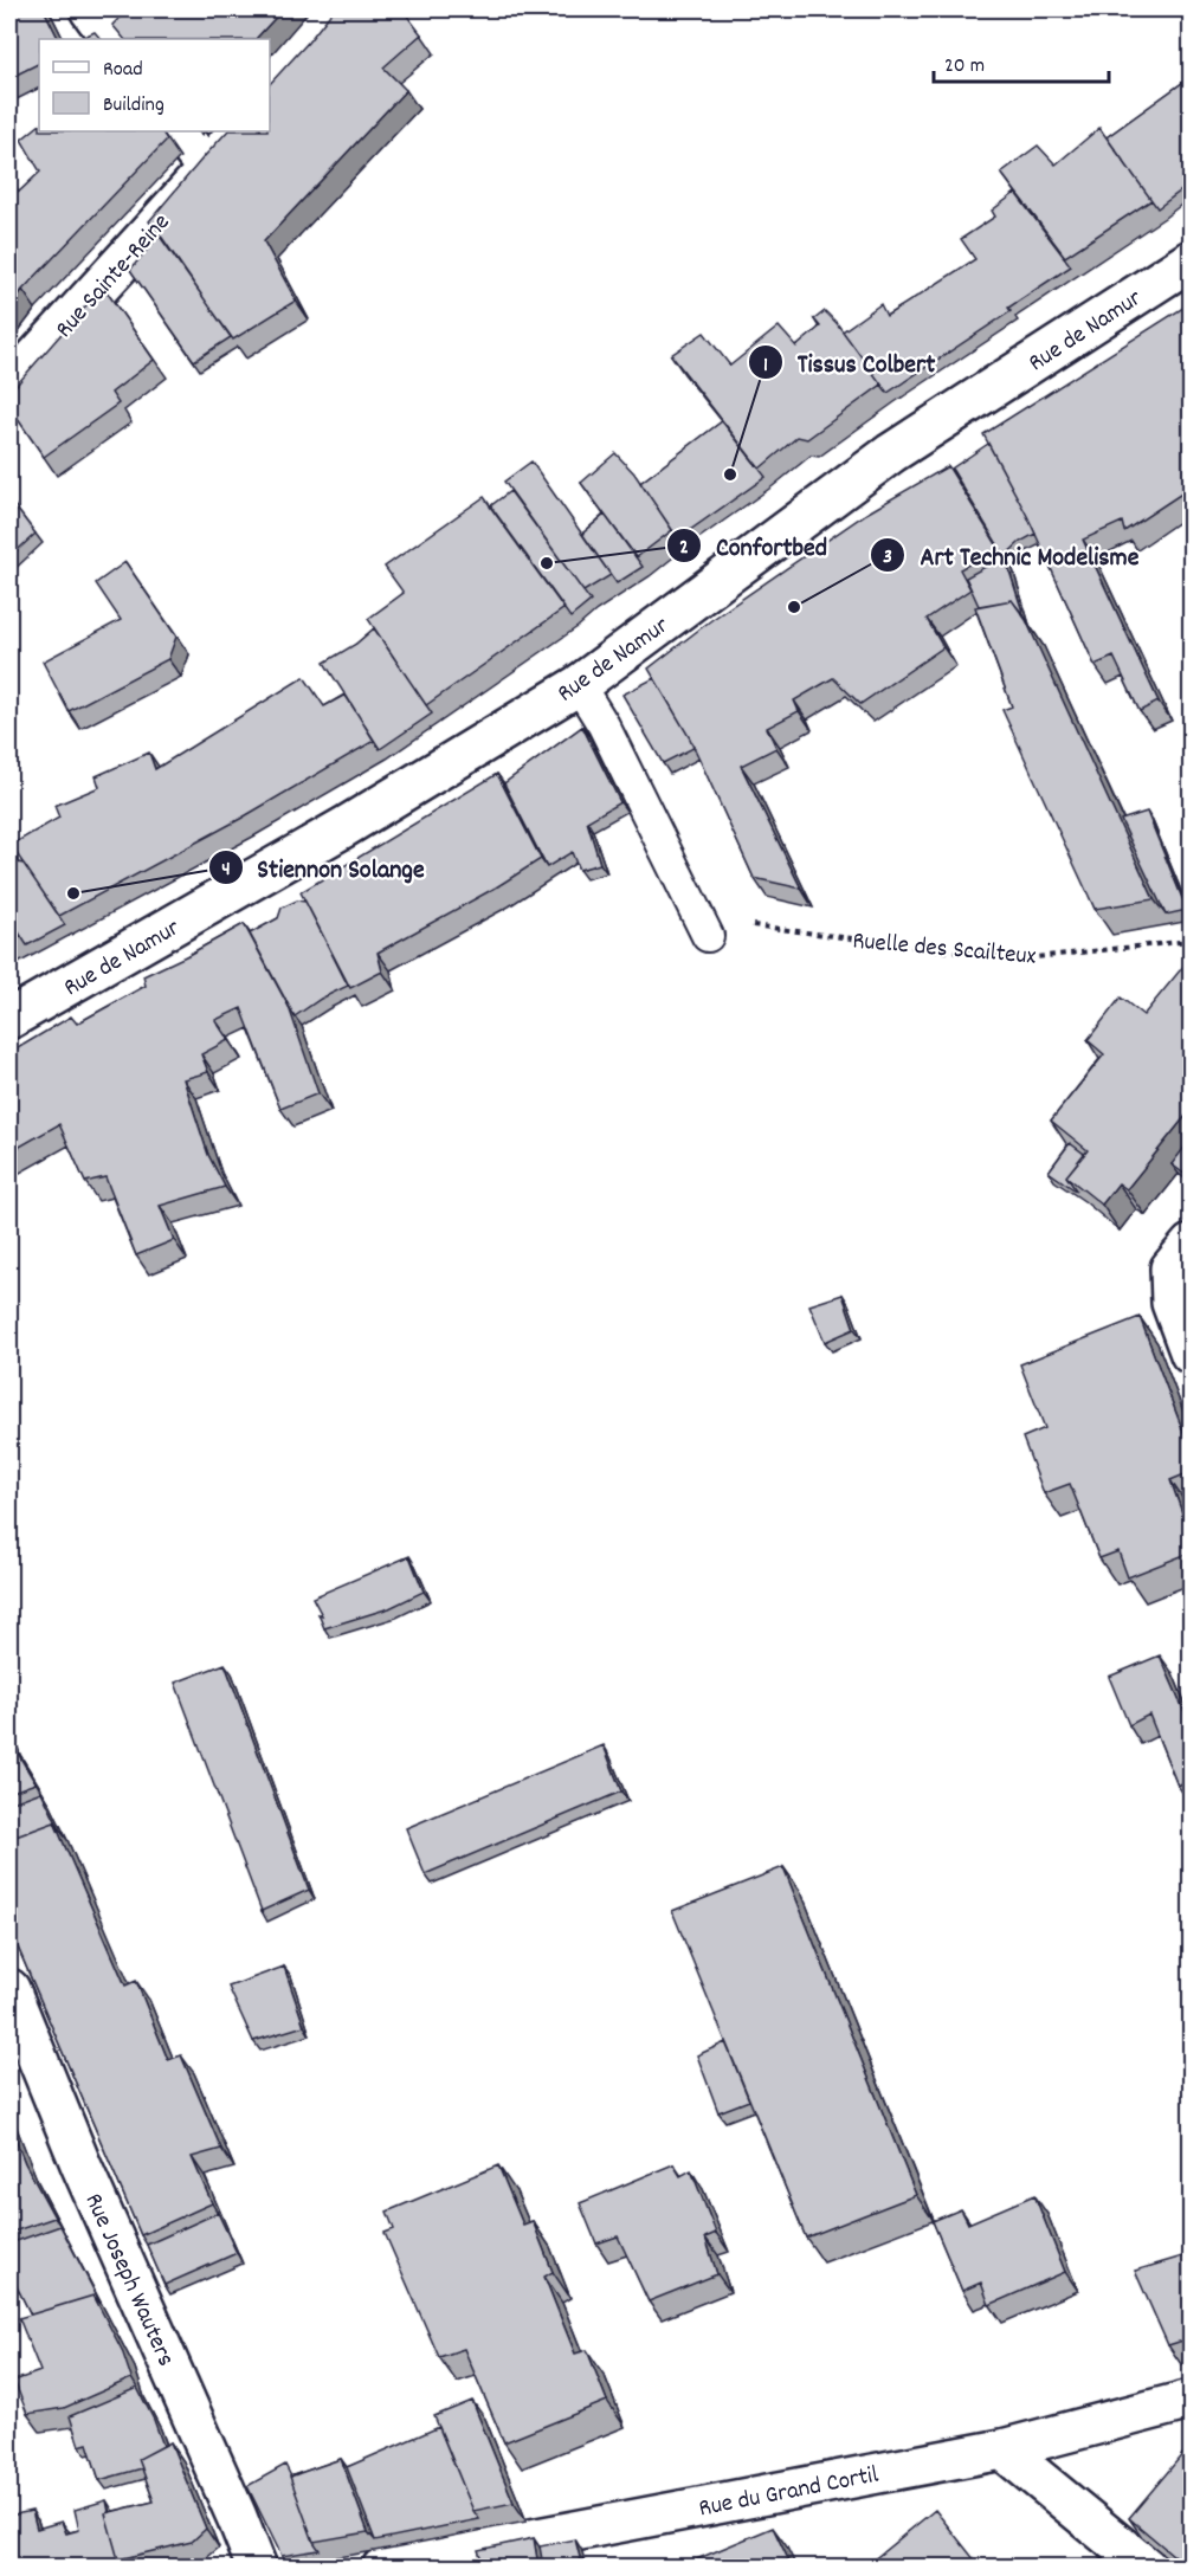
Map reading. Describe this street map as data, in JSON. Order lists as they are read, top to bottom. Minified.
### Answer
{"streets":{"street":["Rue Sainte-Reine","Rue de Namur","Rue Joseph Wauters","Rue du Grand Cortil"],"path":["Ruelle des Scailteux"]},"places":["Tissus Colbert","Confortbed","Art Technic Modelisme","Stiennon Solange"],"legend":["Road","Building"],"scale_bar":"20 m"}
